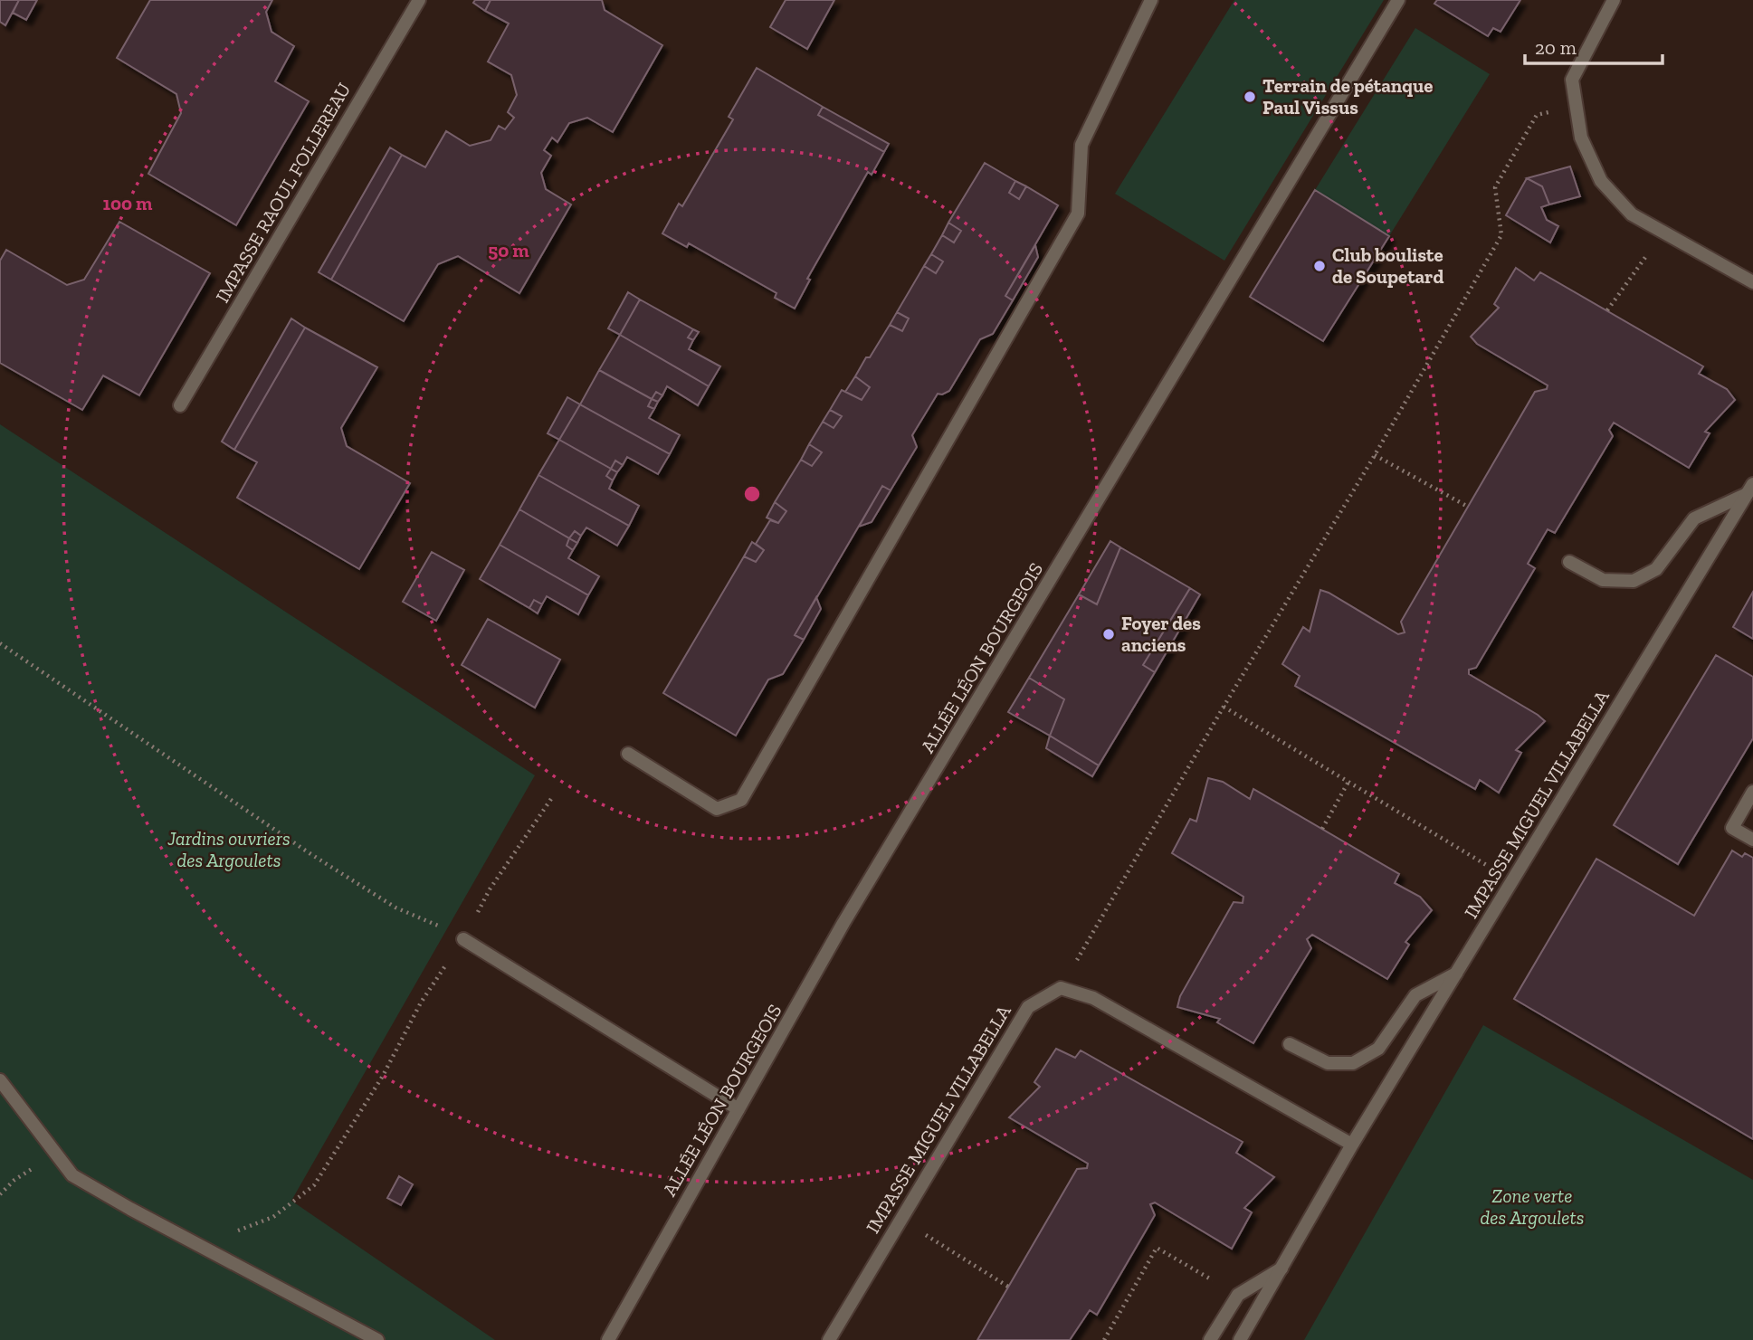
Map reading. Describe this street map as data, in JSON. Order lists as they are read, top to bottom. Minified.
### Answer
{"streets":{"street":["IMPASSE RAOUL FOLLEREAU","ALLÉE LÉON BOURGEOIS","IMPASSE MIGUEL VILLABELLA"]},"parks":["Jardins ouvriers des Argoulets","Zone verte des Argoulets"],"places":["Terrain de pétanque Paul Vissus","Club bouliste de Soupetard","Foyer des anciens"],"scale_bar":"20 m","rings":["100 m","50 m"]}
